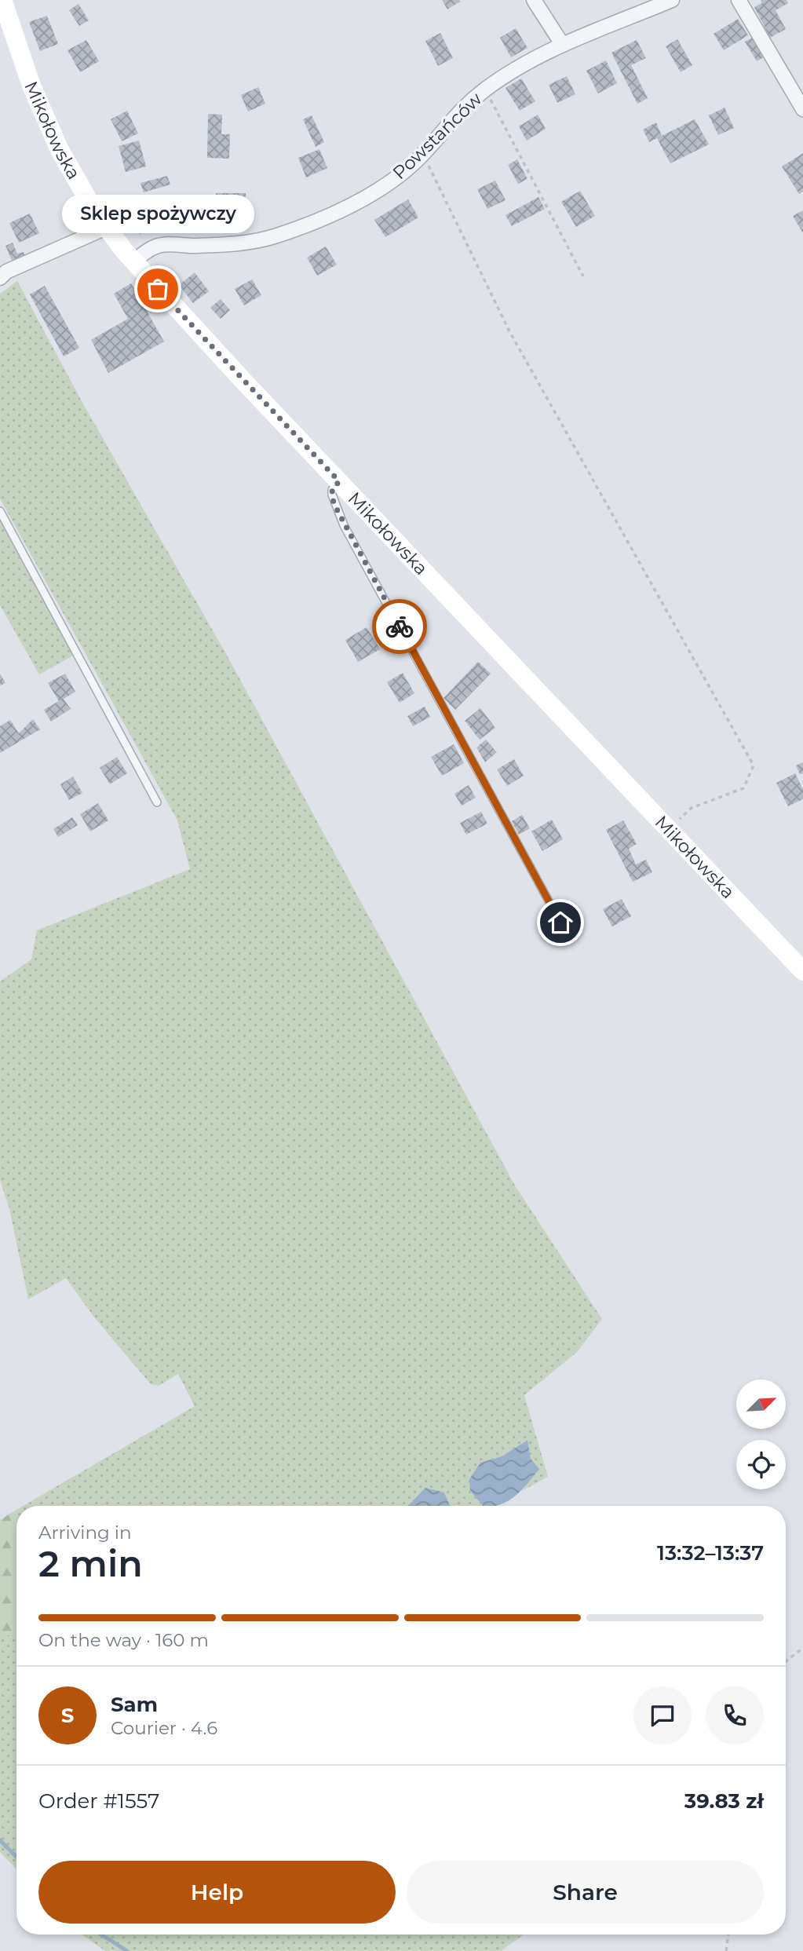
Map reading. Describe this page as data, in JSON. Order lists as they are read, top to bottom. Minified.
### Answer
{"streets":{"main road":["Mikołowska"],"street":["Powstańców"]},"crossings":[["Mikołowska","Powstańców"]],"places":["Sklep spożywczy"],"north":"top right","page":{"bubble":"Sklep spożywczy","heading":["2 min","Arriving in","13:32–13:37"],"panel":["Sam","Courier · 4.6","Order #1557","39.83 zł"],"bar":"On the way · 160 m","round":"S","buttons":["Help","Share"]}}
